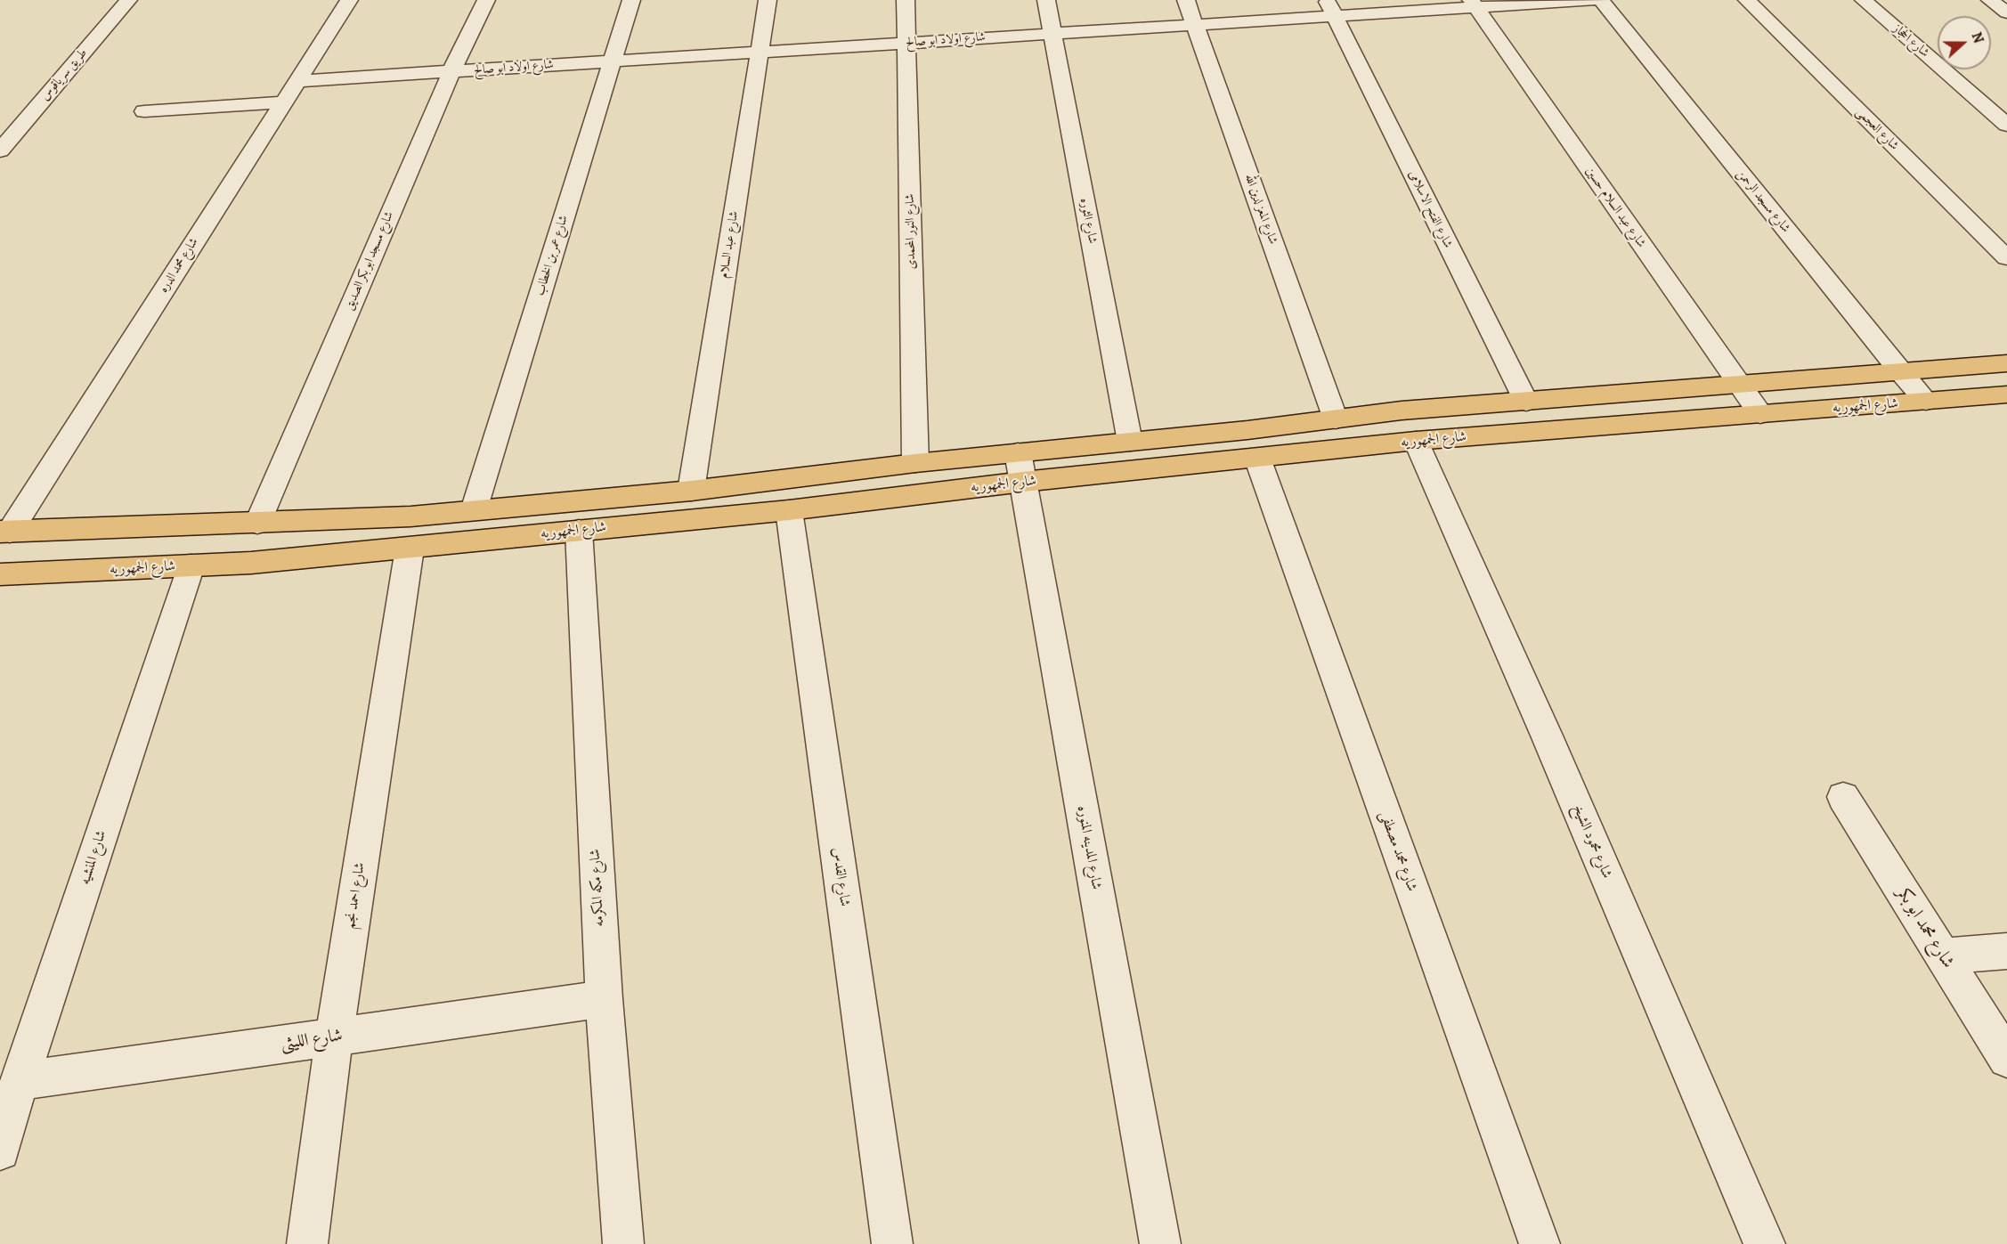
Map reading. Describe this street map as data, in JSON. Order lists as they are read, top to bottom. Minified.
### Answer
{"streets":{"main road":["شارع الجمهوريه"],"street":["شارع اولاد ابو صالح","شارع الحجاز","طريق سرياقوس","شارع العجمى","شارع مسجد الرحمن","شارع عبد السلام حسين","شارع المعز لدين الله","شارع الفتح الاسلامى","شارع الثوره","شارع النور المحمدى","شارع عبد السلام","شارع عمر بن الخطاب","شارع مسجد ابو بكر الصديق","شارع محمد الدره","شارع محمود الشيخ","شارع المدينه المنوره","شارع محمد مصطفى","شارع المنشيه","شارع القدس","شارع مكه المكرمه","شارع احمد نجم","شارع محمد ابو بكر","شارع الليثى"]},"crossings":[["شارع اولاد ابو صالح","شارع عبد السلام حسين"],["شارع اولاد ابو صالح","شارع المعز لدين الله"],["شارع اولاد ابو صالح","شارع الفتح الاسلامى"],["شارع اولاد ابو صالح","شارع الثوره"],["شارع اولاد ابو صالح","شارع النور المحمدى"],["شارع اولاد ابو صالح","شارع عبد السلام"],["شارع اولاد ابو صالح","شارع عمر بن الخطاب"],["شارع اولاد ابو صالح","شارع مسجد ابو بكر الصديق"],["شارع اولاد ابو صالح","شارع محمد الدره"],["شارع مسجد الرحمن","شارع الجمهوريه"],["شارع عبد السلام حسين","شارع الجمهوريه"],["شارع المعز لدين الله","شارع الجمهوريه"],["شارع الفتح الاسلامى","شارع الجمهوريه"],["شارع الثوره","شارع الجمهوريه"],["شارع النور المحمدى","شارع الجمهوريه"],["شارع عبد السلام","شارع الجمهوريه"],["شارع عمر بن الخطاب","شارع الجمهوريه"],["شارع مسجد ابو بكر الصديق","شارع الجمهوريه"],["شارع محمد الدره","شارع الجمهوريه"],["شارع الجمهوريه","شارع محمود الشيخ"],["شارع الجمهوريه","شارع المدينه المنوره"],["شارع الجمهوريه","شارع محمد مصطفى"],["شارع الجمهوريه","شارع المنشيه"],["شارع الجمهوريه","شارع القدس"],["شارع الجمهوريه","شارع مكه المكرمه"],["شارع الجمهوريه","شارع احمد نجم"],["شارع المنشيه","شارع الليثى"],["شارع مكه المكرمه","شارع الليثى"],["شارع احمد نجم","شارع الليثى"]],"north":"right"}
